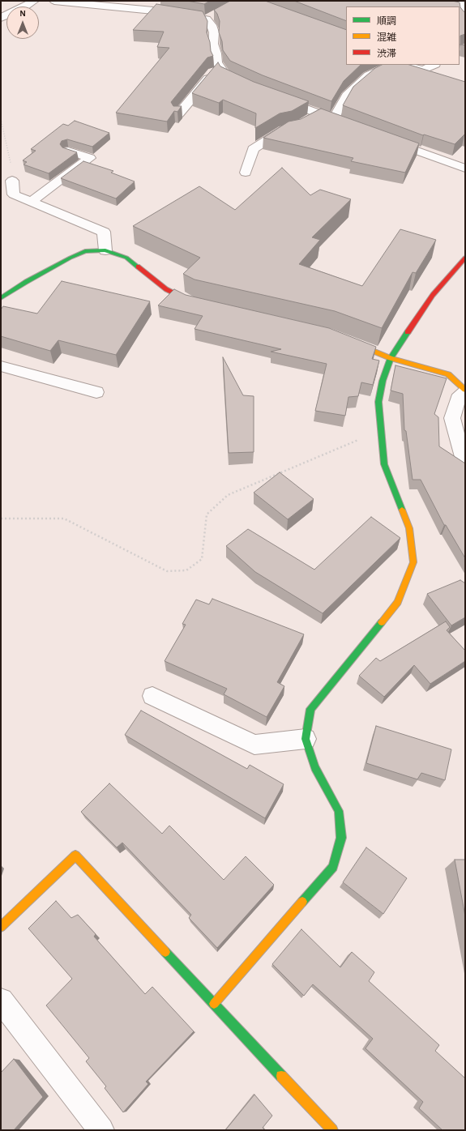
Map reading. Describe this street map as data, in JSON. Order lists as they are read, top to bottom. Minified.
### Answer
{"legend":["順調","混雑","渋滞"],"north":"top"}
